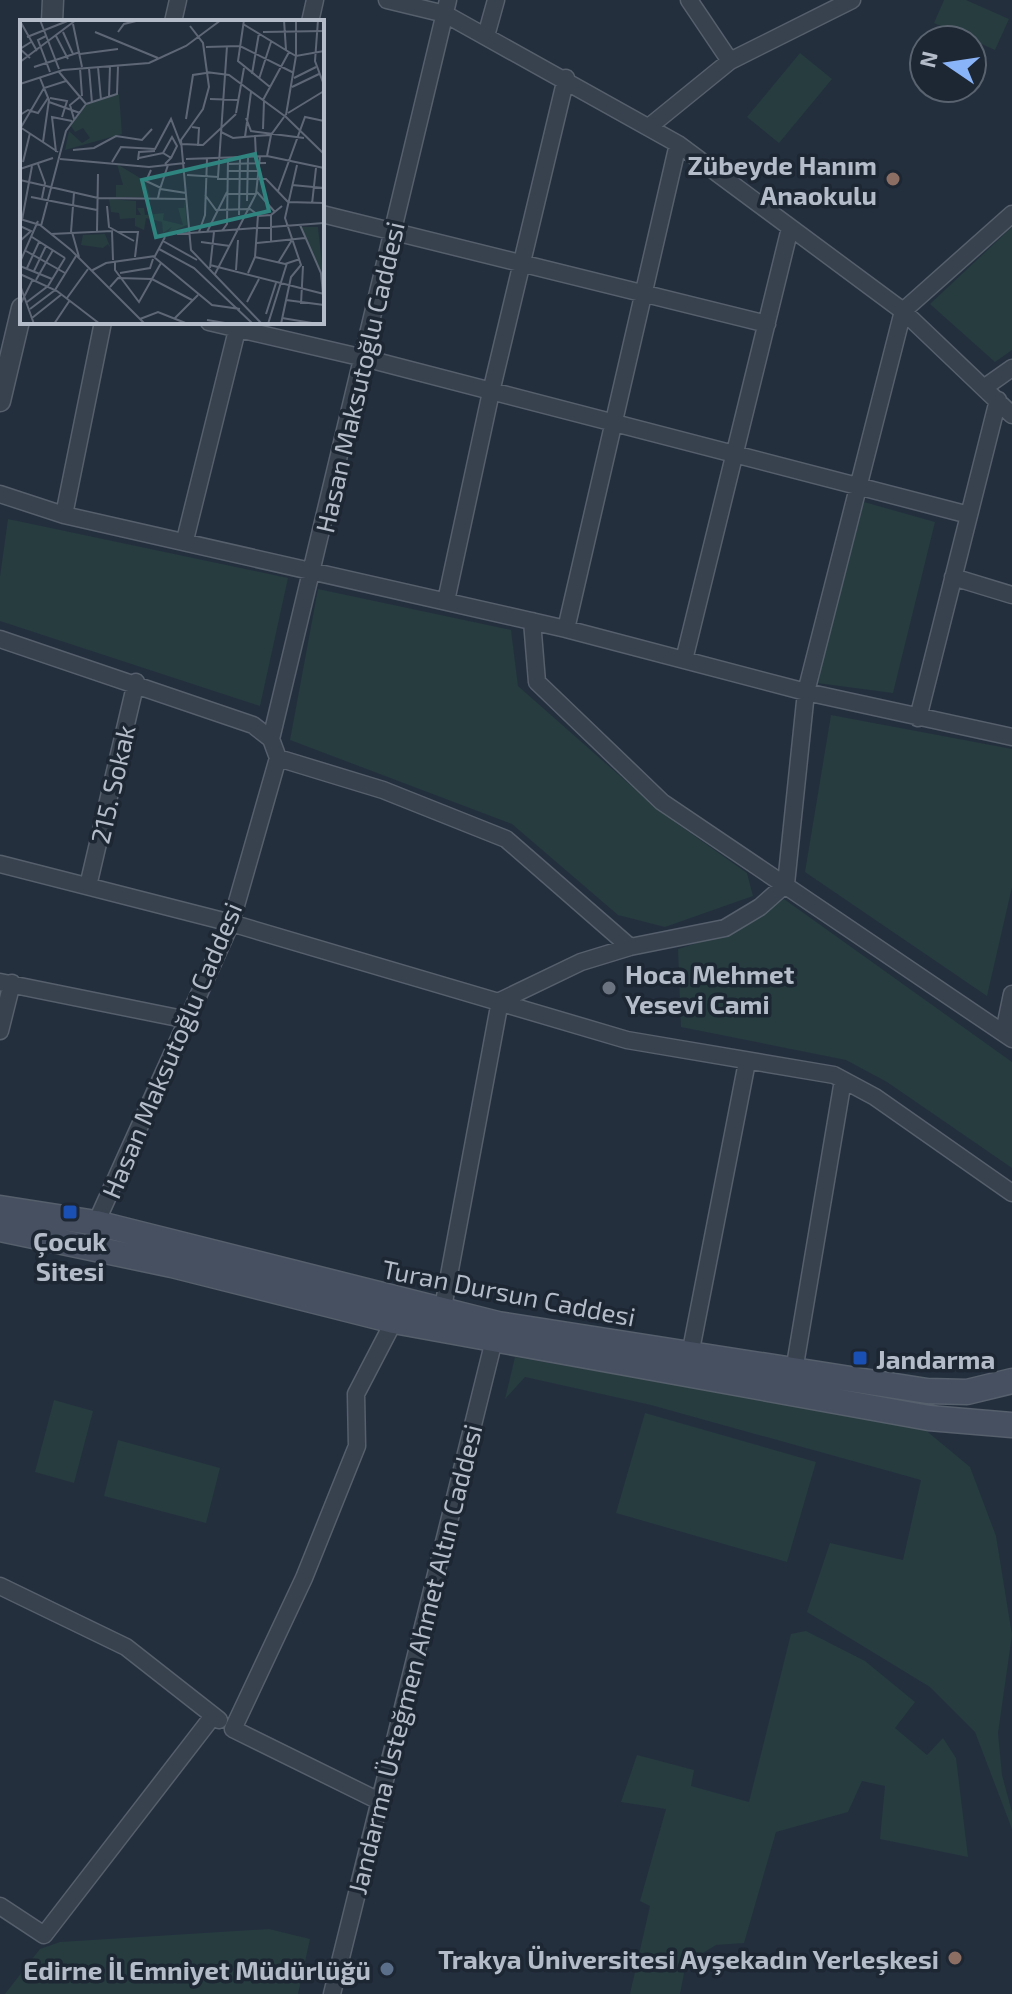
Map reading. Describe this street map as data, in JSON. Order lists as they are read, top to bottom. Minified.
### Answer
{"streets":{"main road":["Turan Dursun Caddesi"],"street":["Hasan Maksutoğlu Caddesi","215. Sokak","Jandarma Üsteğmen Ahmet Altın Caddesi"]},"crossings":[["Hasan Maksutoğlu Caddesi","Turan Dursun Caddesi"],["Turan Dursun Caddesi","Jandarma Üsteğmen Ahmet Altın Caddesi"]],"places":{"other":["Zübeyde Hanım Anaokulu","Hoca Mehmet Yesevi Cami","Trakya Üniversitesi Ayşekadın Yerleşkesi","Edirne İl Emniyet Müdürlüğü"],"transit":["Çocuk Sitesi","Jandarma"]},"north":"left"}
